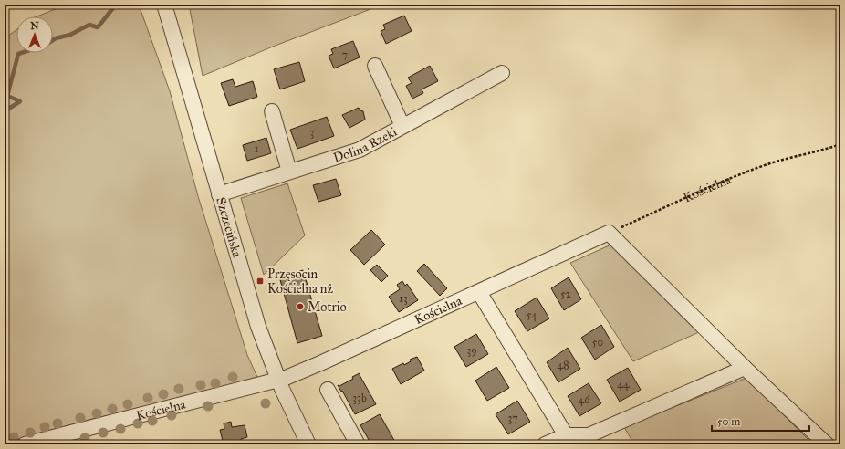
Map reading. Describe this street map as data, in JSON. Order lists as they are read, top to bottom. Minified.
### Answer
{"streets":{"street":["Dolina Rzeki","Kościelna","Szczecińska"]},"crossings":[["Dolina Rzeki","Szczecińska"],["Kościelna","Szczecińska"]],"places":{"transit":["Przęsocin Kościelna nż"],"other":["Motrio"]},"house_numbers":["7","3","1","52","13","54","50","39","48","44","33b","46","37"],"scale_bar":"50 m","north":"top"}
